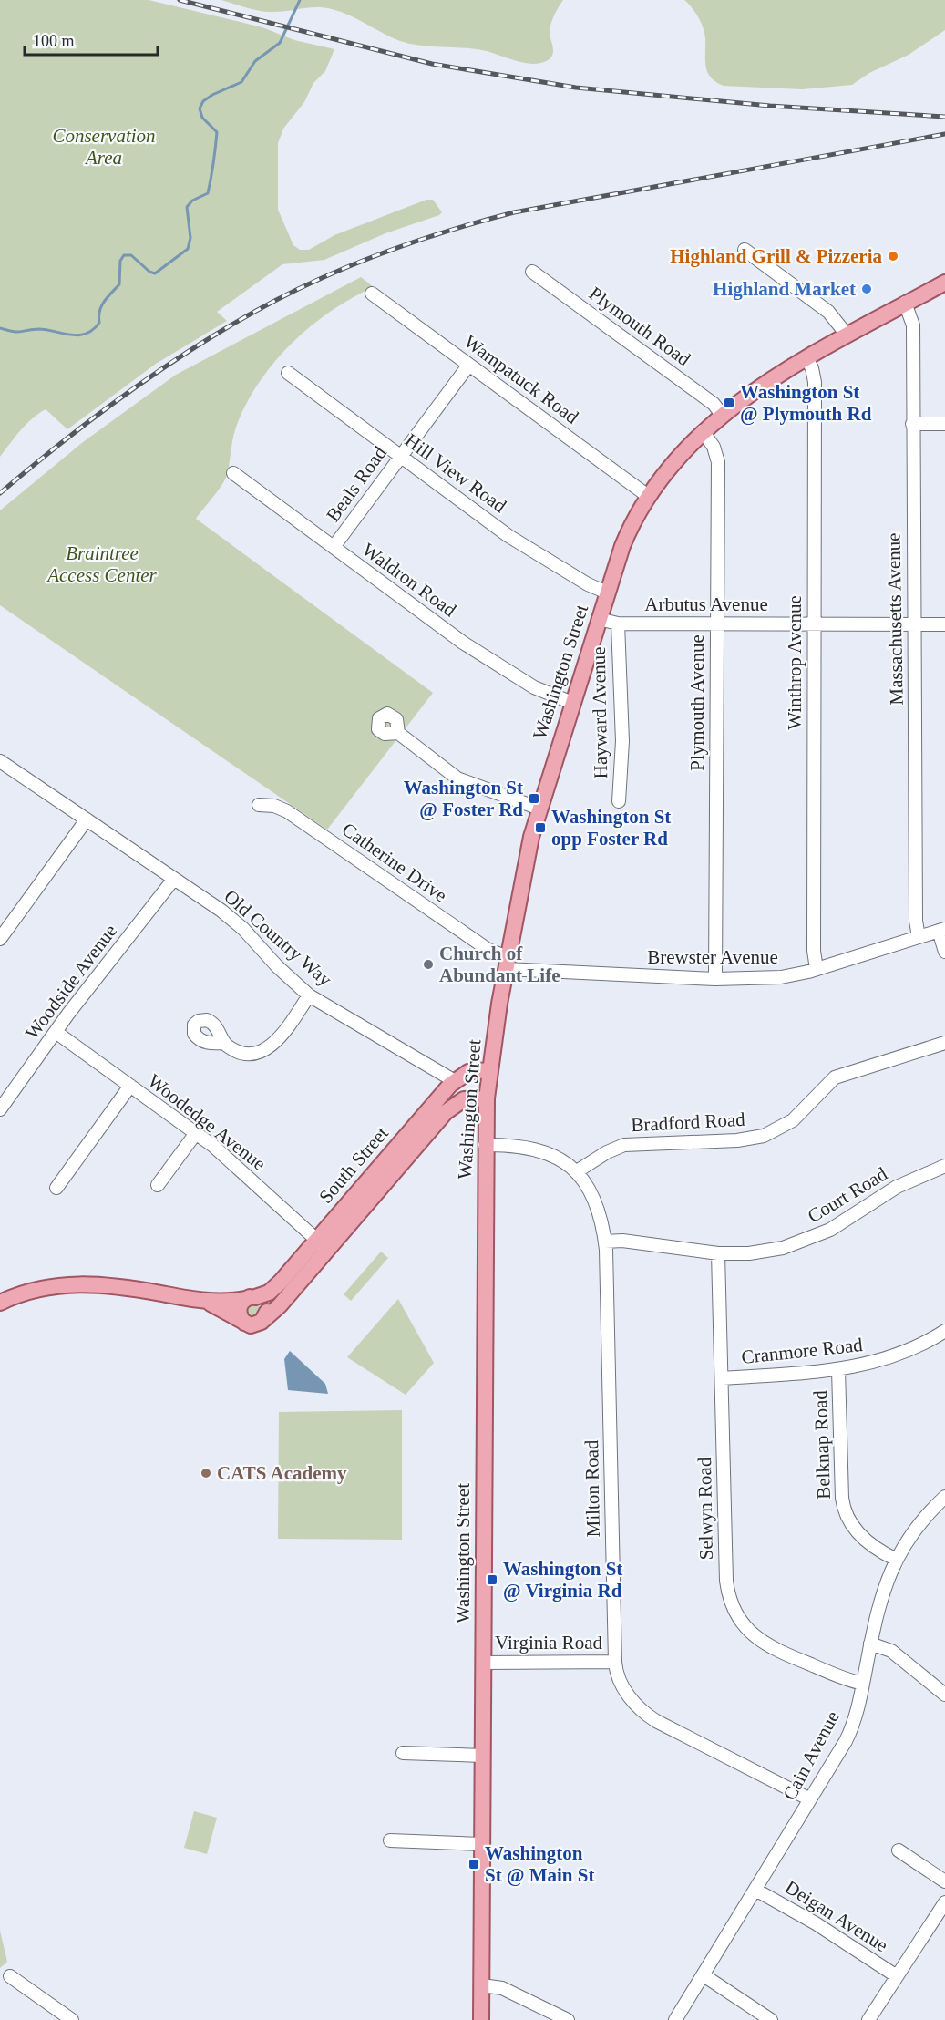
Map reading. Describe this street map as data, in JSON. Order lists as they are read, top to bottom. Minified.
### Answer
{"streets":{"main road":["Washington Street","South Street"],"street":["Plymouth Road","Wampatuck Road","Hill View Road","Beals Road","Waldron Road","Arbutus Avenue","Massachusetts Avenue","Winthrop Avenue","Plymouth Avenue","Hayward Avenue","Catherine Drive","Old Country Way","Brewster Avenue","Woodside Avenue","Woodedge Avenue","Bradford Road","Court Road","Cranmore Road","Belknap Road","Milton Road","Selwyn Road","Virginia Road","Cain Avenue","Deigan Avenue"]},"crossings":[["Plymouth Road","Washington Street"],["Wampatuck Road","Beals Road"],["Wampatuck Road","Washington Street"],["Hill View Road","Beals Road"],["Hill View Road","Washington Street"],["Beals Road","Waldron Road"],["Waldron Road","Washington Street"],["Arbutus Avenue","Massachusetts Avenue"],["Arbutus Avenue","Winthrop Avenue"],["Arbutus Avenue","Washington Street"],["Arbutus Avenue","Plymouth Avenue"],["Arbutus Avenue","Hayward Avenue"],["Massachusetts Avenue","Washington Street"],["Massachusetts Avenue","Brewster Avenue"],["Winthrop Avenue","Washington Street"],["Winthrop Avenue","Brewster Avenue"],["Washington Street","Plymouth Avenue"],["Washington Street","Catherine Drive"],["Washington Street","Brewster Avenue"],["Washington Street","South Street"],["Washington Street","Milton Road"],["Washington Street","Virginia Road"],["Plymouth Avenue","Brewster Avenue"],["Catherine Drive","Brewster Avenue"],["Old Country Way","Woodside Avenue"],["Old Country Way","South Street"],["Woodside Avenue","Woodedge Avenue"],["Woodedge Avenue","South Street"],["Bradford Road","Milton Road"],["Court Road","Milton Road"],["Court Road","Selwyn Road"],["Cranmore Road","Belknap Road"],["Cranmore Road","Selwyn Road"],["Belknap Road","Cain Avenue"],["Milton Road","Virginia Road"],["Milton Road","Cain Avenue"],["Selwyn Road","Cain Avenue"],["Cain Avenue","Deigan Avenue"]],"parks":["Conservation Area","Braintree Access Center"],"places":{"other":["Highland Grill & Pizzeria","Highland Market","Church of Abundant Life","CATS Academy"],"transit":["Washington St @ Plymouth Rd","Washington St @ Foster Rd","Washington St opp Foster Rd","Washington St @ Virginia Rd","Washington St @ Main St"]},"scale_bar":"100 m"}
